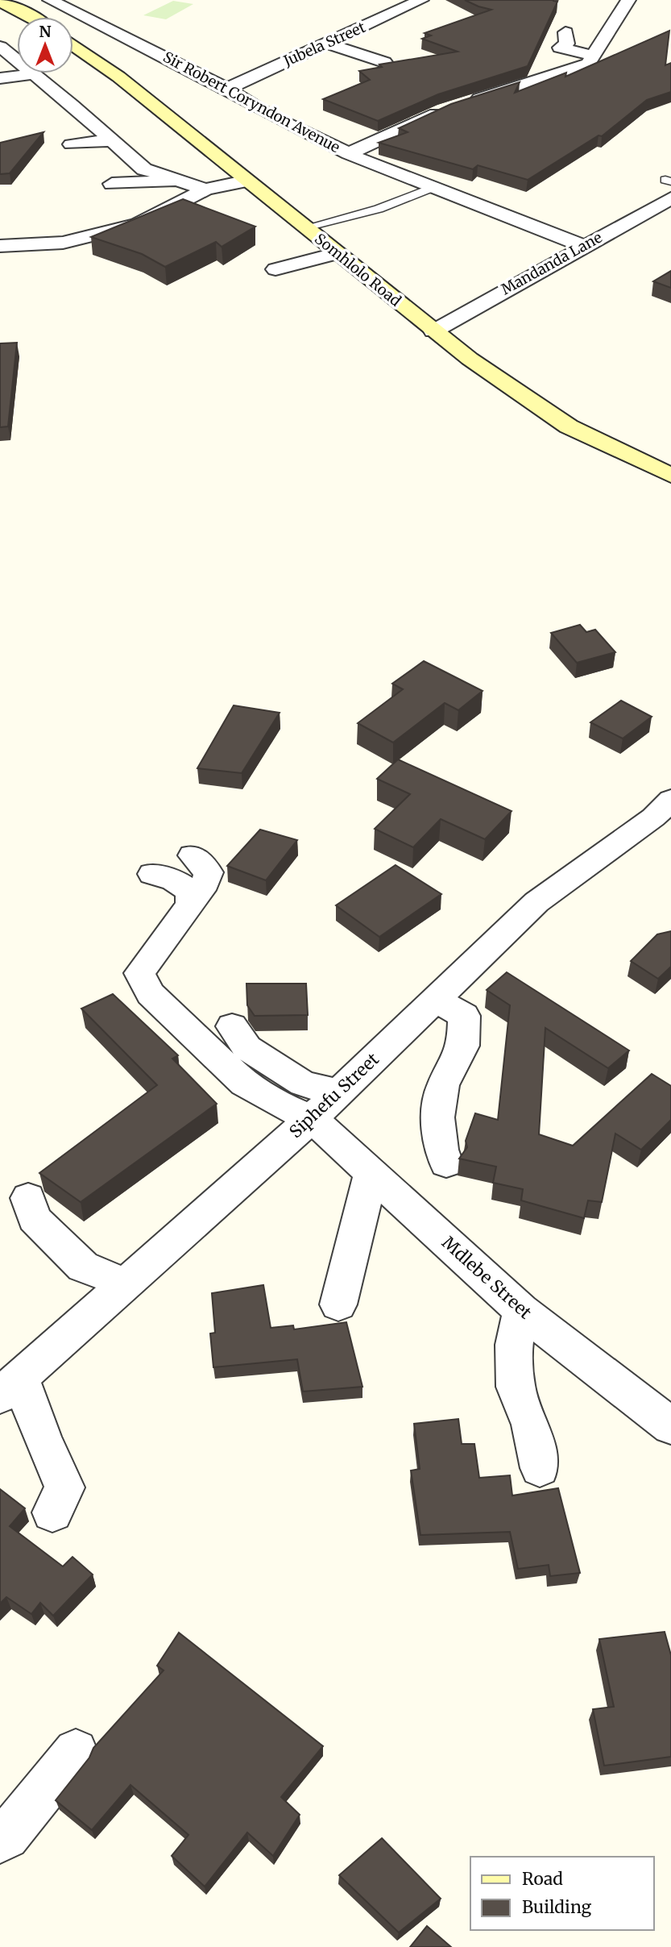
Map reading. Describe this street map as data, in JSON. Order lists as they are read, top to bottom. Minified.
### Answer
{"streets":{"main road":["Somhlolo Road"],"street":["Jubela Street","Sir Robert Coryndon Avenue","Mandanda Lane","Siphefu Street","Mdlebe Street"]},"crossings":[["Jubela Street","Sir Robert Coryndon Avenue"],["Sir Robert Coryndon Avenue","Mandanda Lane"],["Mandanda Lane","Somhlolo Road"],["Siphefu Street","Mdlebe Street"]],"legend":["Road","Building"],"north":"top"}
